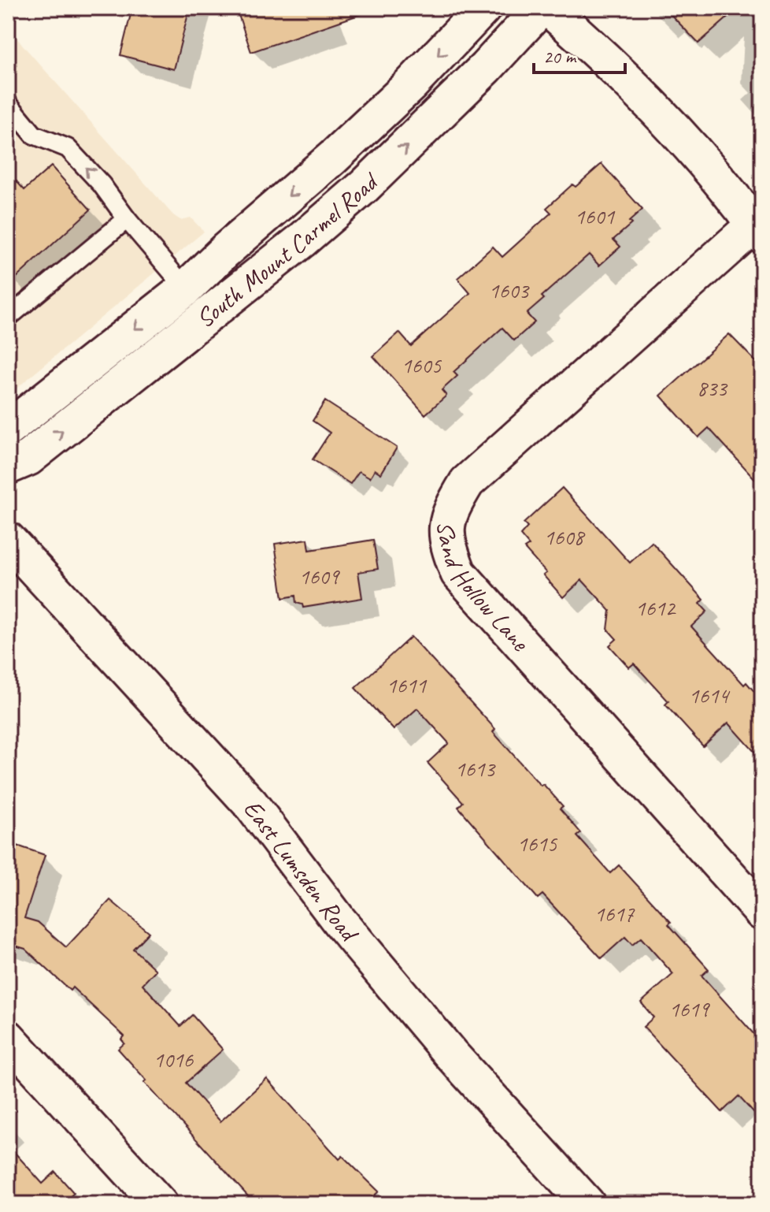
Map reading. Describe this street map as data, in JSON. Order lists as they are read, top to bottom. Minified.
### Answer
{"streets":{"street":["South Mount Carmel Road","Sand Hollow Lane","East Lumsden Road"]},"house_numbers":["1601","1603","1605","833","1608","1609","1612","1611","1614","1613","1615","1617","1619","1016"],"scale_bar":"20 m"}
